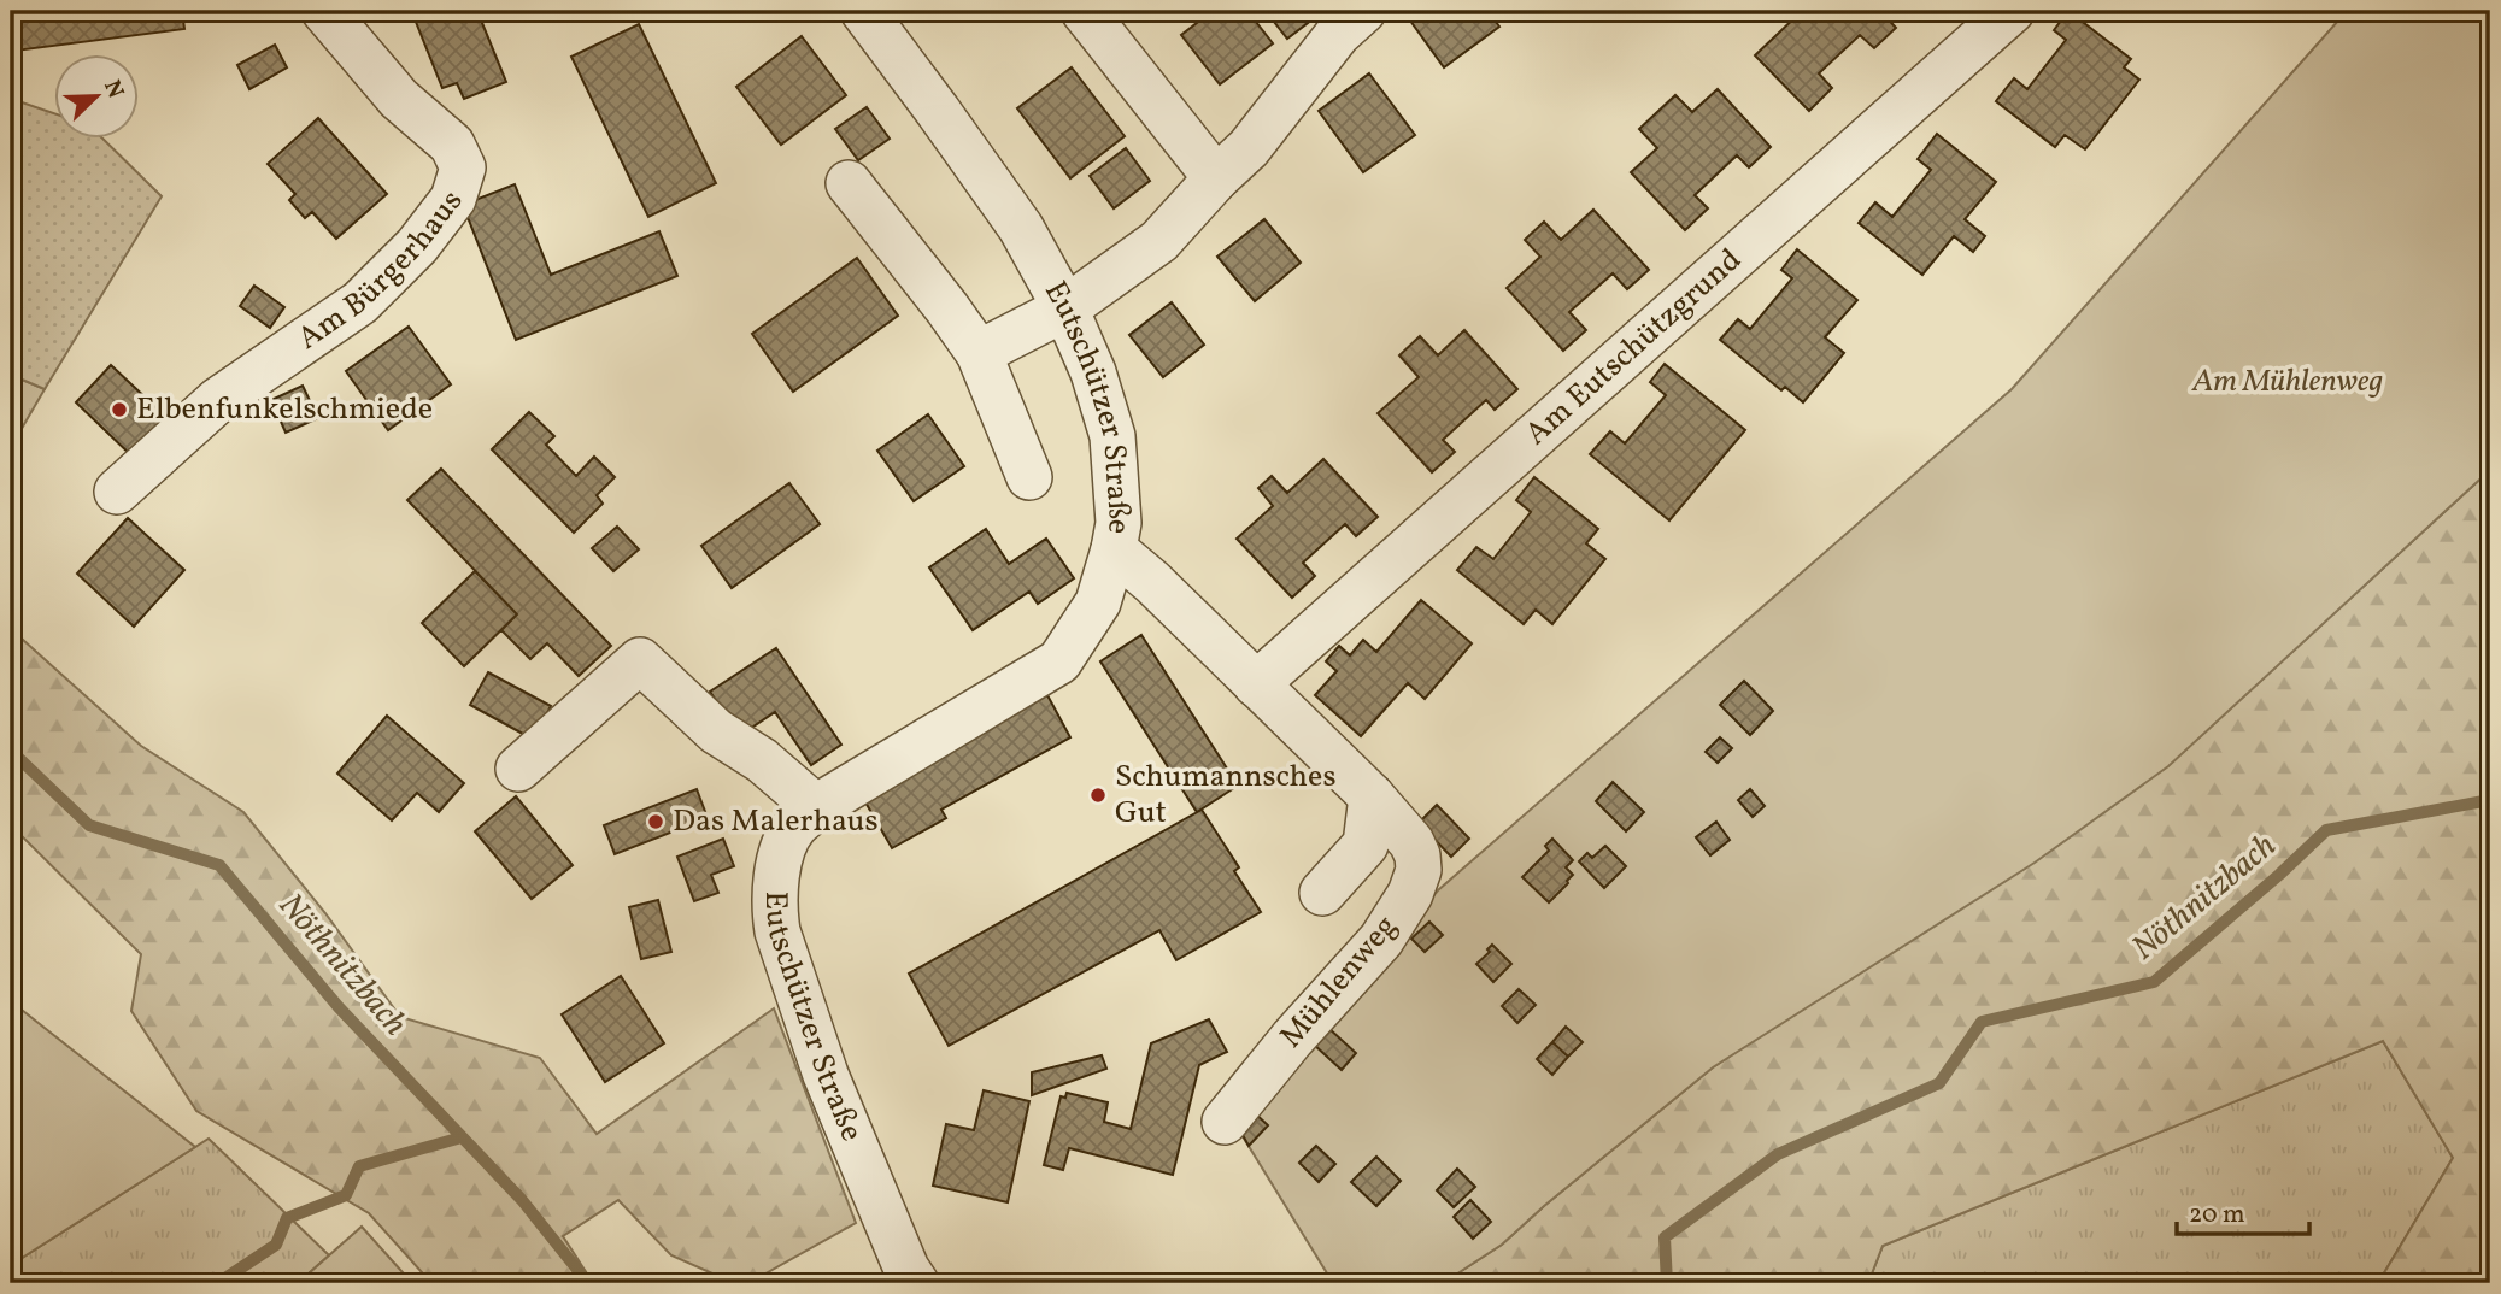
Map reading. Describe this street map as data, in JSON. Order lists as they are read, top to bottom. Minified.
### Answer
{"streets":{"street":["Am Bürgerhaus","Am Eutschützgrund","Eutschützer Straße","Mühlenweg"]},"crossings":[["Am Eutschützgrund","Mühlenweg"],["Eutschützer Straße","Mühlenweg"]],"water":["Nöthnitzbach"],"parks":["Am Mühlenweg"],"places":["Elbenfunkelschmiede","Schumannsches Gut","Das Malerhaus"],"scale_bar":"20 m","north":"top right"}
